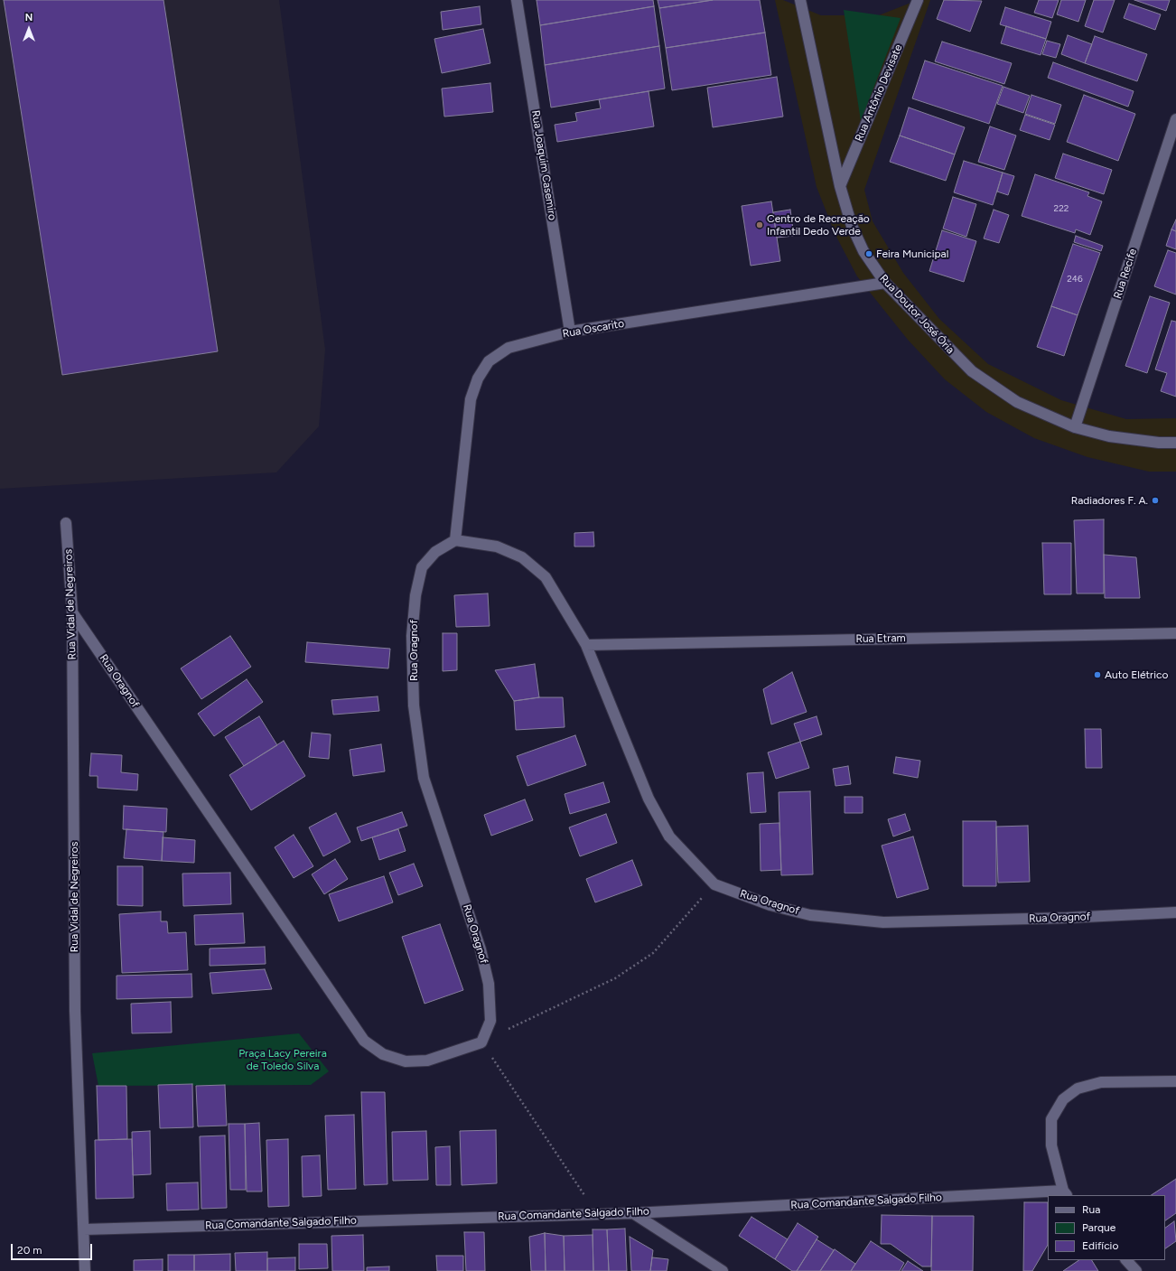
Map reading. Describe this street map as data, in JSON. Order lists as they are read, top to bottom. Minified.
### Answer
{"streets":{"street":["Rua Antônio Devisate","Rua Joaquim Casemiro","Rua Recife","Rua Doutor José Ória","Rua Oscarito","Rua Vidal de Negreiros","Rua Etram","Rua Oragnof","Rua Comandante Salgado Filho"]},"crossings":[["Rua Antônio Devisate","Rua Doutor José Ória"],["Rua Joaquim Casemiro","Rua Oscarito"],["Rua Recife","Rua Doutor José Ória"],["Rua Doutor José Ória","Rua Oscarito"],["Rua Oscarito","Rua Oragnof"],["Rua Vidal de Negreiros","Rua Oragnof"],["Rua Vidal de Negreiros","Rua Comandante Salgado Filho"],["Rua Etram","Rua Oragnof"]],"parks":["Praça Lacy Pereira de Toledo Silva"],"places":["Centro de Recreação Infantil Dedo Verde","Feira Municipal","Radiadores F. A.","Auto Elétrico"],"house_numbers":["222","246"],"legend":["Rua","Parque","Edifício"],"scale_bar":"20 m","north":"top"}
